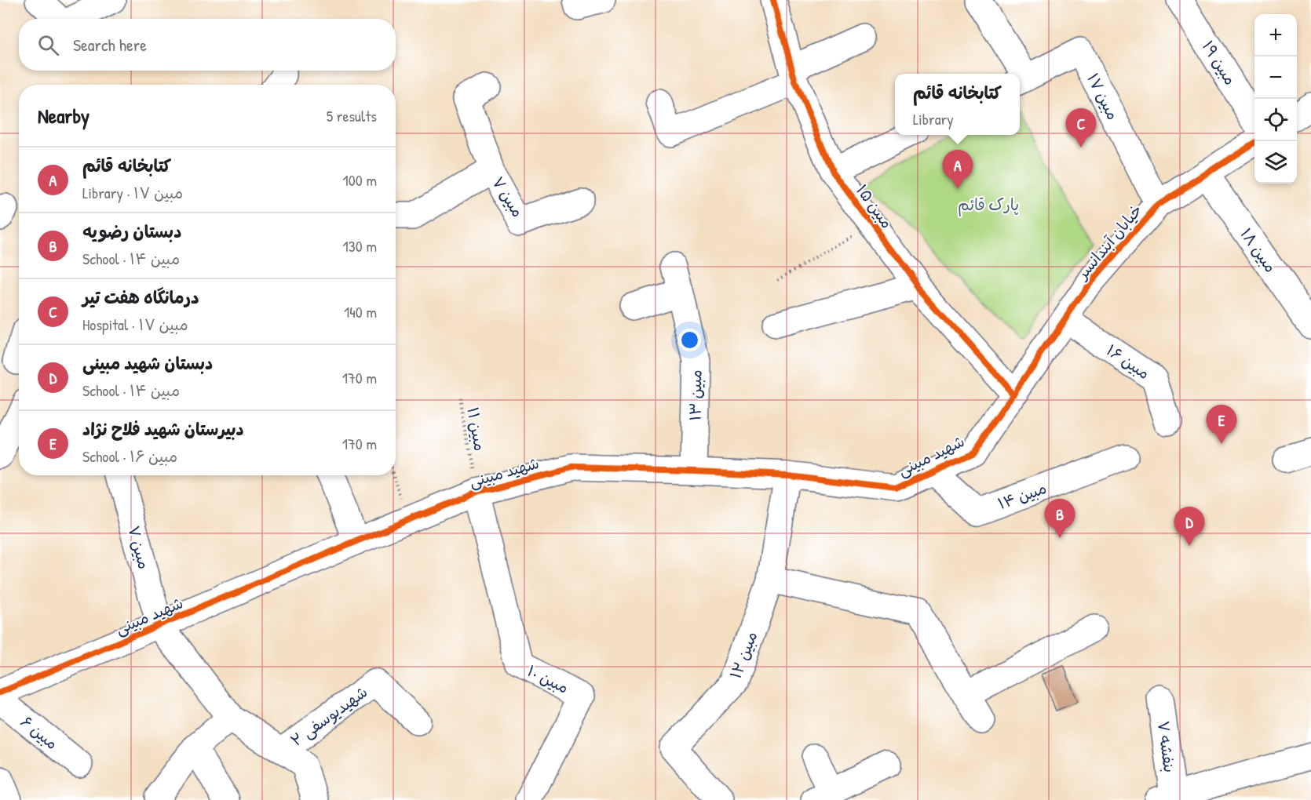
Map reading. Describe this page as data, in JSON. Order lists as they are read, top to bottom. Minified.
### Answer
{"streets":{"street":["مبین ۱۹","مبین ۱۷","مبین ۷","مبین ۱۵","خیابان آبندانسر","مبین ۱۸","مبین ۱۶","مبین ۱۳","شهید مبینی","مبین ۱۴","مبین ۱۲","مبین ۱۰","شهیدیوسفی ۲","مبین ۶","بنفشه ۷"],"path":["مبین ۱۱"]},"crossings":[["مبین ۱۷","خیابان آبندانسر"],["مبین ۷","شهید مبینی"],["مبین ۱۵","خیابان آبندانسر"],["مبین ۱۵","شهید مبینی"],["خیابان آبندانسر","مبین ۱۸"],["خیابان آبندانسر","مبین ۱۶"],["خیابان آبندانسر","شهید مبینی"],["مبین ۱۳","شهید مبینی"],["مبین ۱۱","شهید مبینی"],["مبین ۱۱","مبین ۱۰"],["شهید مبینی","مبین ۱۴"],["شهید مبینی","مبین ۱۲"],["شهید مبینی","مبین ۱۰"]],"parks":["پارک قائم"],"page":{"map_buttons":["+","−"],"search":"Search here","popup":["کتابخانه قائم","Library"],"heading":["Nearby","5 results"],"pins":["C","A","E","B","D"],"list":[{"mark":"A","name":"کتابخانه قائم","note":"Library · مبین ۱۷","value":"100 m"},{"mark":"B","name":"دبستان رضویه","note":"School · مبین ۱۴","value":"130 m"},{"mark":"C","name":"درمانگاه هفت تیر","note":"Hospital · مبین ۱۷","value":"140 m"},{"mark":"D","name":"دبستان شهید مبینی","note":"School · مبین ۱۴","value":"170 m"},{"mark":"E","name":"دبیرستان شهید فلاح نژاد","note":"School · مبین ۱۶","value":"170 m"}]}}
